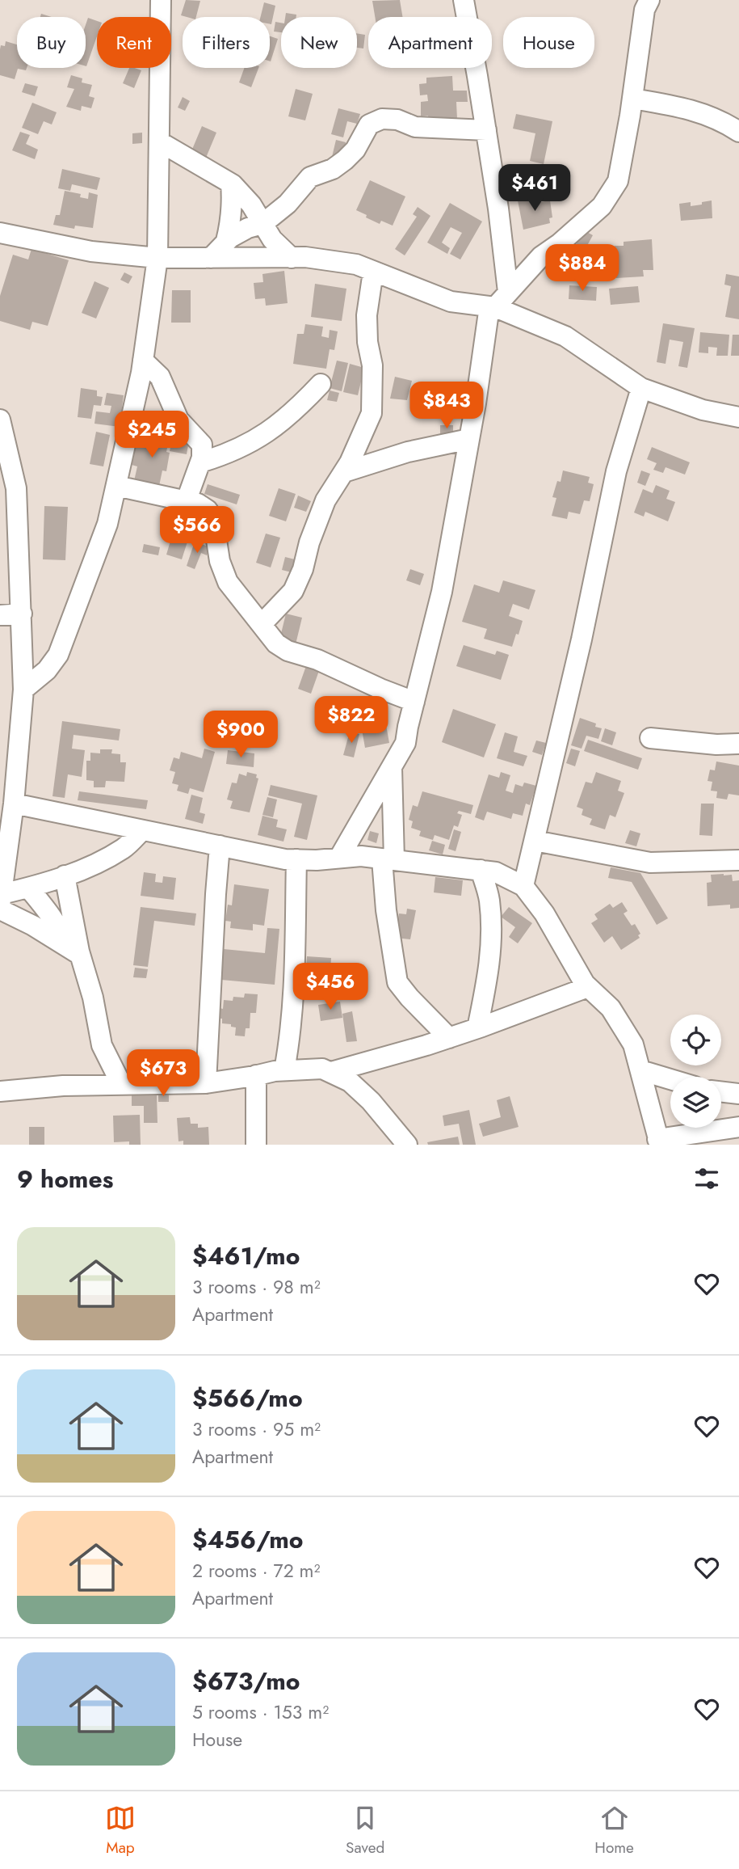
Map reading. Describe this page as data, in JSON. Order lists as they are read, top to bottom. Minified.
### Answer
{"page":{"chip":["Buy","Rent","Filters","New","Apartment","House"],"price":["$461","$884","$843","$245","$566","$822","$900","$456","$673"],"heading":"9 homes","list":[{"name":"$461/mo","note":"3 rooms · 98 m² · Apartment"},{"name":"$566/mo","note":"3 rooms · 95 m² · Apartment"},{"name":"$456/mo","note":"2 rooms · 72 m² · Apartment"},{"name":"$673/mo","note":"5 rooms · 153 m² · House"}],"tabs":["Map","Saved","Home"]}}
